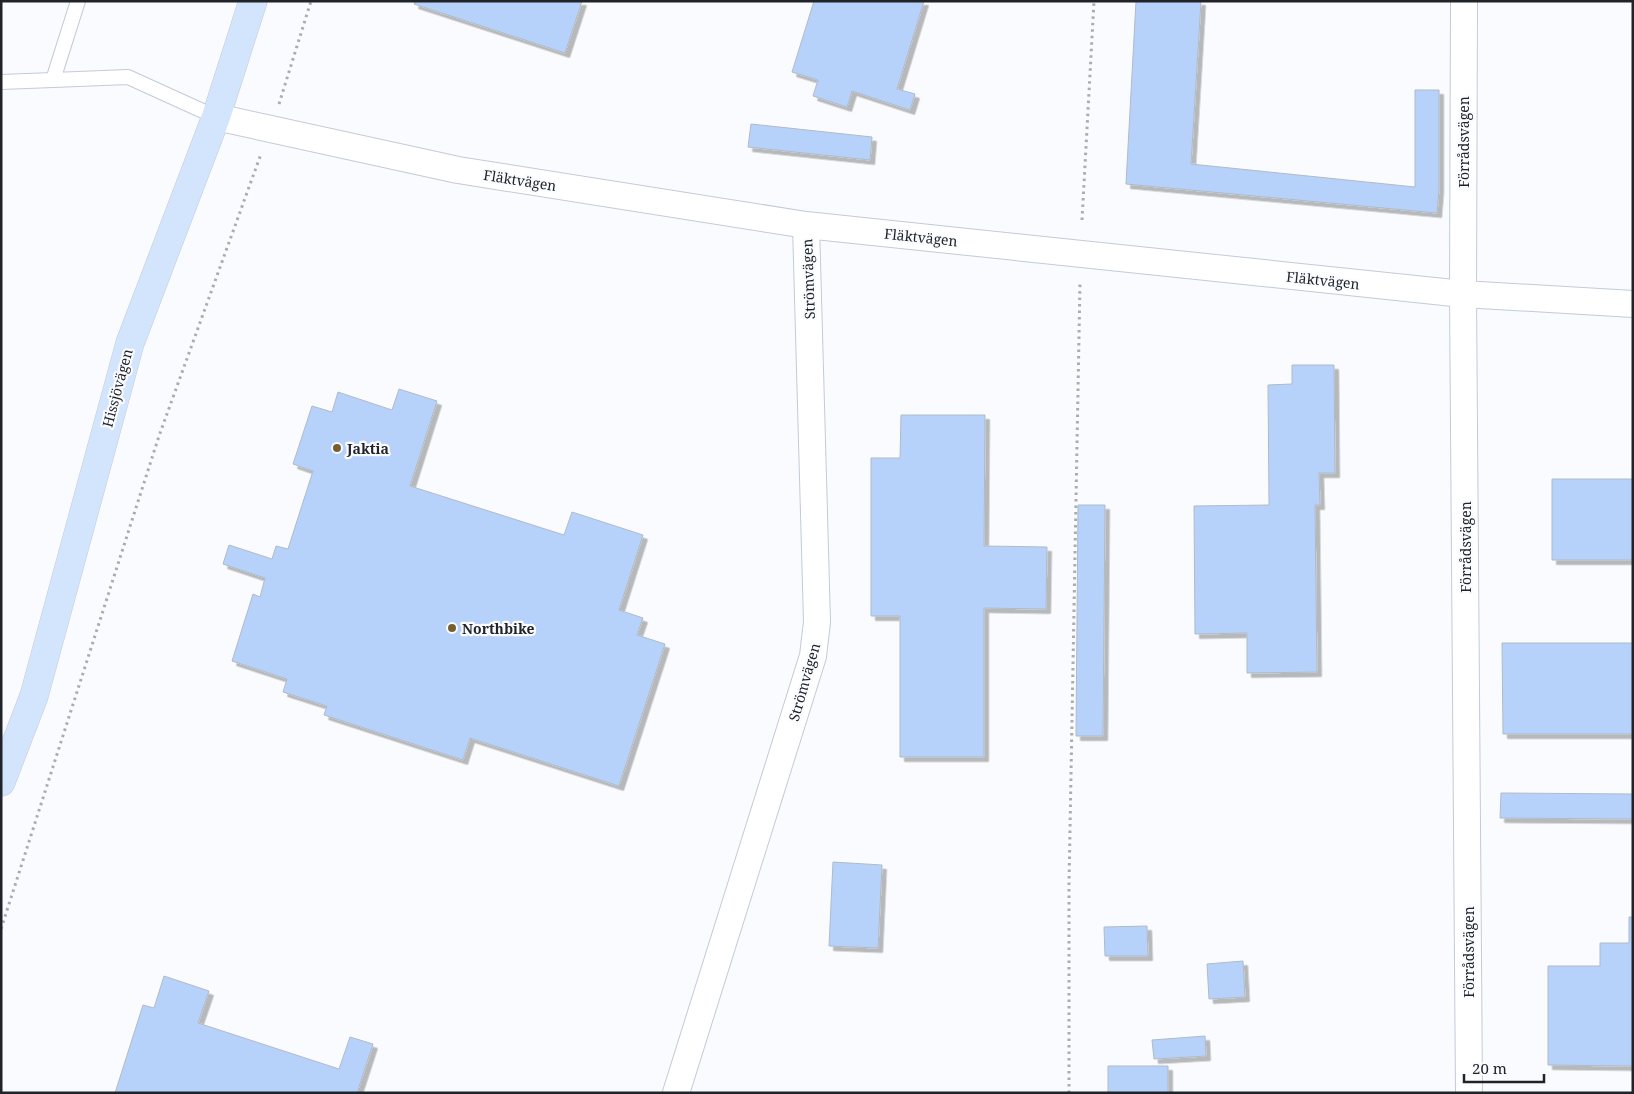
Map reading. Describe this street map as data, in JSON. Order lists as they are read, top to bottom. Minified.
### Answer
{"streets":{"main road":["Hissjövägen"],"street":["Förrådsvägen","Fläktvägen","Strömvägen"]},"crossings":[["Förrådsvägen","Fläktvägen"],["Fläktvägen","Strömvägen"],["Fläktvägen","Hissjövägen"]],"places":["Jaktia","Northbike"],"scale_bar":"20 m"}
